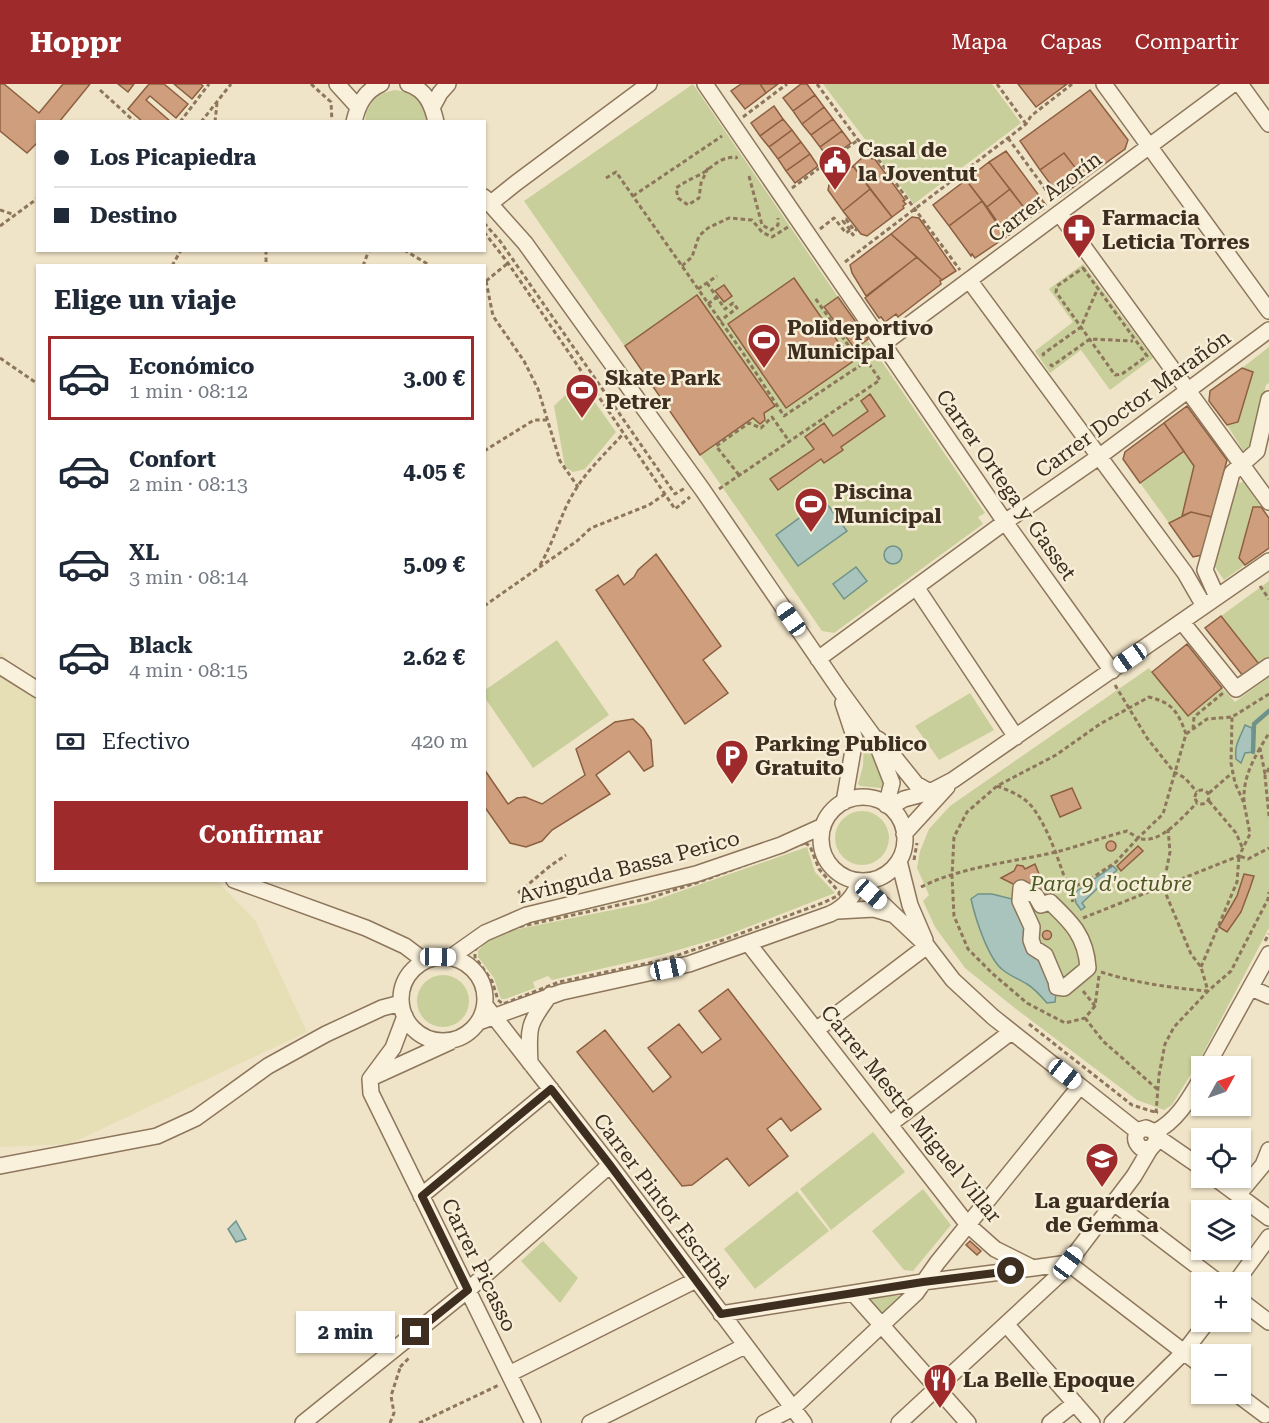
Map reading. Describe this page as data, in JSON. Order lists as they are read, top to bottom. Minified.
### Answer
{"streets":{"street":["Carrer Azorín","Carrer Doctor Marañón","Carrer Ortega y Gasset","Avinguda Bassa Perico","Carrer Mestre Miguel Villar","Carrer Pintor Escribà","Carrer Picasso"]},"crossings":[["Carrer Azorín","Carrer Ortega y Gasset"],["Carrer Doctor Marañón","Carrer Ortega y Gasset"],["Avinguda Bassa Perico","Carrer Pintor Escribà"]],"parks":["Parq 9 d'octubre"],"places":{"public building":["Casal de la Joventut"],"pharmacy":["Farmacia Leticia Torres"],"sports":["Polideportivo Municipal","Skate Park Petrer","Piscina Municipal"],"parking":["Parking Publico Gratuito"],"school or university":["La guardería de Gemma"],"restaurant":["La Belle Epoque"]},"north":"top right","page":{"header":"Hoppr","nav":["Mapa","Capas","Compartir"],"banner":["Los Picapiedra","Destino"],"heading":"Elige un viaje","list":[{"name":"Económico","note":"1 min · 08:12","value":"3.00 €"},{"name":"Confort","note":"2 min · 08:13","value":"4.05 €"},{"name":"XL","note":"3 min · 08:14","value":"5.09 €"},{"name":"Black","note":"4 min · 08:15","value":"2.62 €"}],"pay":["Efectivo","420 m"],"buttons":"Confirmar","map_buttons":["+","−"],"bubble":"2 min"}}
